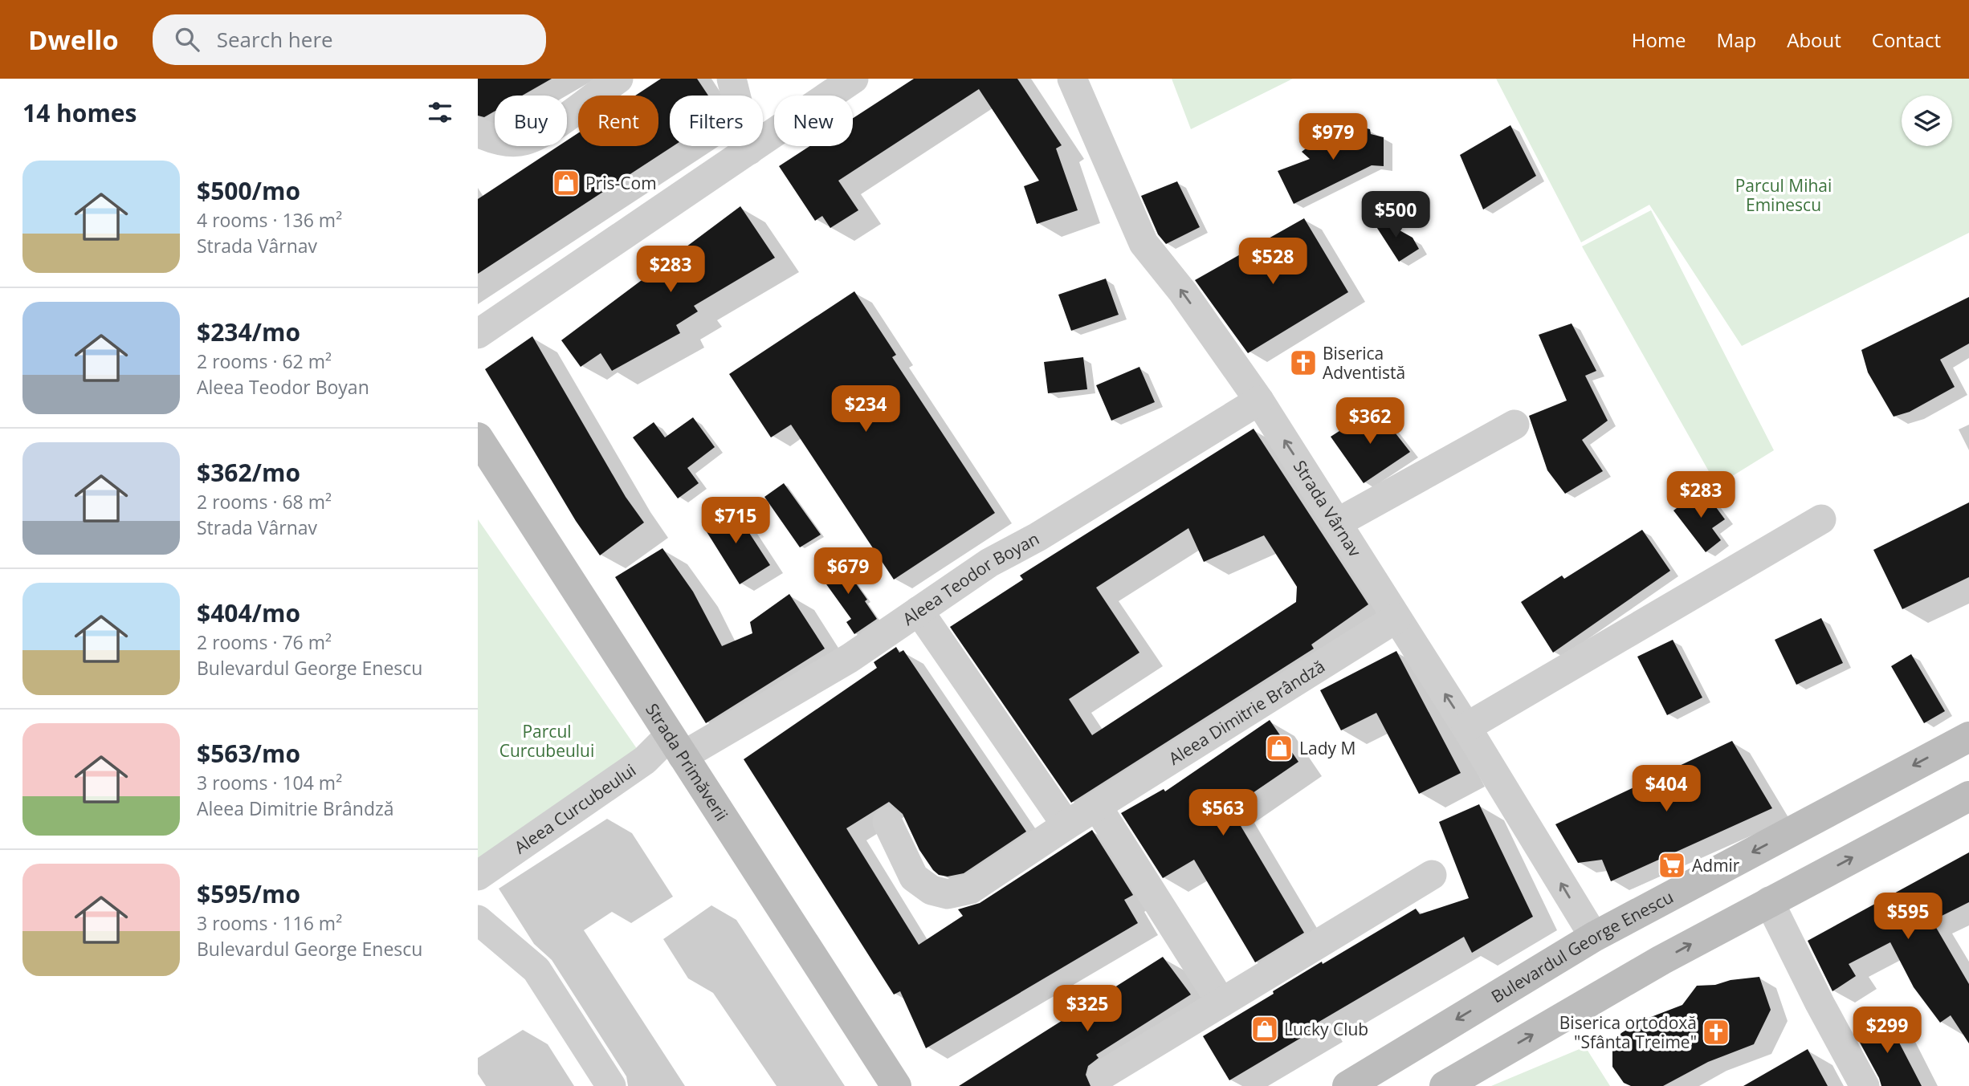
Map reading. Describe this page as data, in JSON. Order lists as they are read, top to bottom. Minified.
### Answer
{"streets":{"main road":["Strada Primăverii","Bulevardul George Enescu"],"street":["Strada Vârnav","Aleea Teodor Boyan","Aleea Dimitrie Brândză","Aleea Curcubeului"]},"crossings":[["Strada Vârnav","Aleea Teodor Boyan"],["Strada Vârnav","Aleea Dimitrie Brândză"],["Strada Vârnav","Bulevardul George Enescu"],["Aleea Teodor Boyan","Strada Primăverii"],["Aleea Teodor Boyan","Aleea Curcubeului"],["Strada Primăverii","Aleea Curcubeului"]],"one_way":["Strada Vârnav"],"parks":["Parcul Mihai Eminescu","Parcul Curcubeului"],"places":{"shop":["Pris-Com","Lady M","Lucky Club"],"church":["Biserica Adventistă","Biserica ortodoxă \"Sfânta Treime\""],"supermarket":["Admir"]},"page":{"header":"Dwello","search":"Search here","nav":["Home","Map","About","Contact"],"heading":"14 homes","chip":["Buy","Rent","Filters","New"],"price":["$979","$500","$528","$283","$234","$362","$283","$715","$679","$404","$563","$595","$325","$299"],"list":[{"name":"$500/mo","note":"4 rooms · 136 m² · Strada Vârnav"},{"name":"$234/mo","note":"2 rooms · 62 m² · Aleea Teodor Boyan"},{"name":"$362/mo","note":"2 rooms · 68 m² · Strada Vârnav"},{"name":"$404/mo","note":"2 rooms · 76 m² · Bulevardul George Enescu"},{"name":"$563/mo","note":"3 rooms · 104 m² · Aleea Dimitrie Brândză"},{"name":"$595/mo","note":"3 rooms · 116 m² · Bulevardul George Enescu"}]}}
